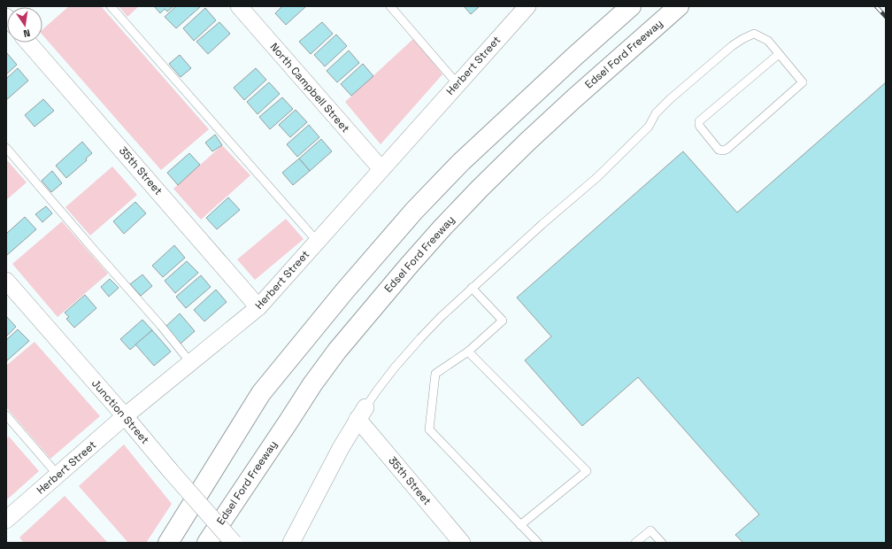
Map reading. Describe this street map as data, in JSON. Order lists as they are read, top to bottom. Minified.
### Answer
{"streets":{"highway":["Edsel Ford Freeway"],"street":["Herbert Street","North Campbell Street","35th Street","Junction Street"]},"crossings":[["Herbert Street","North Campbell Street"],["Herbert Street","35th Street"],["Herbert Street","Junction Street"]],"north":"bottom"}
